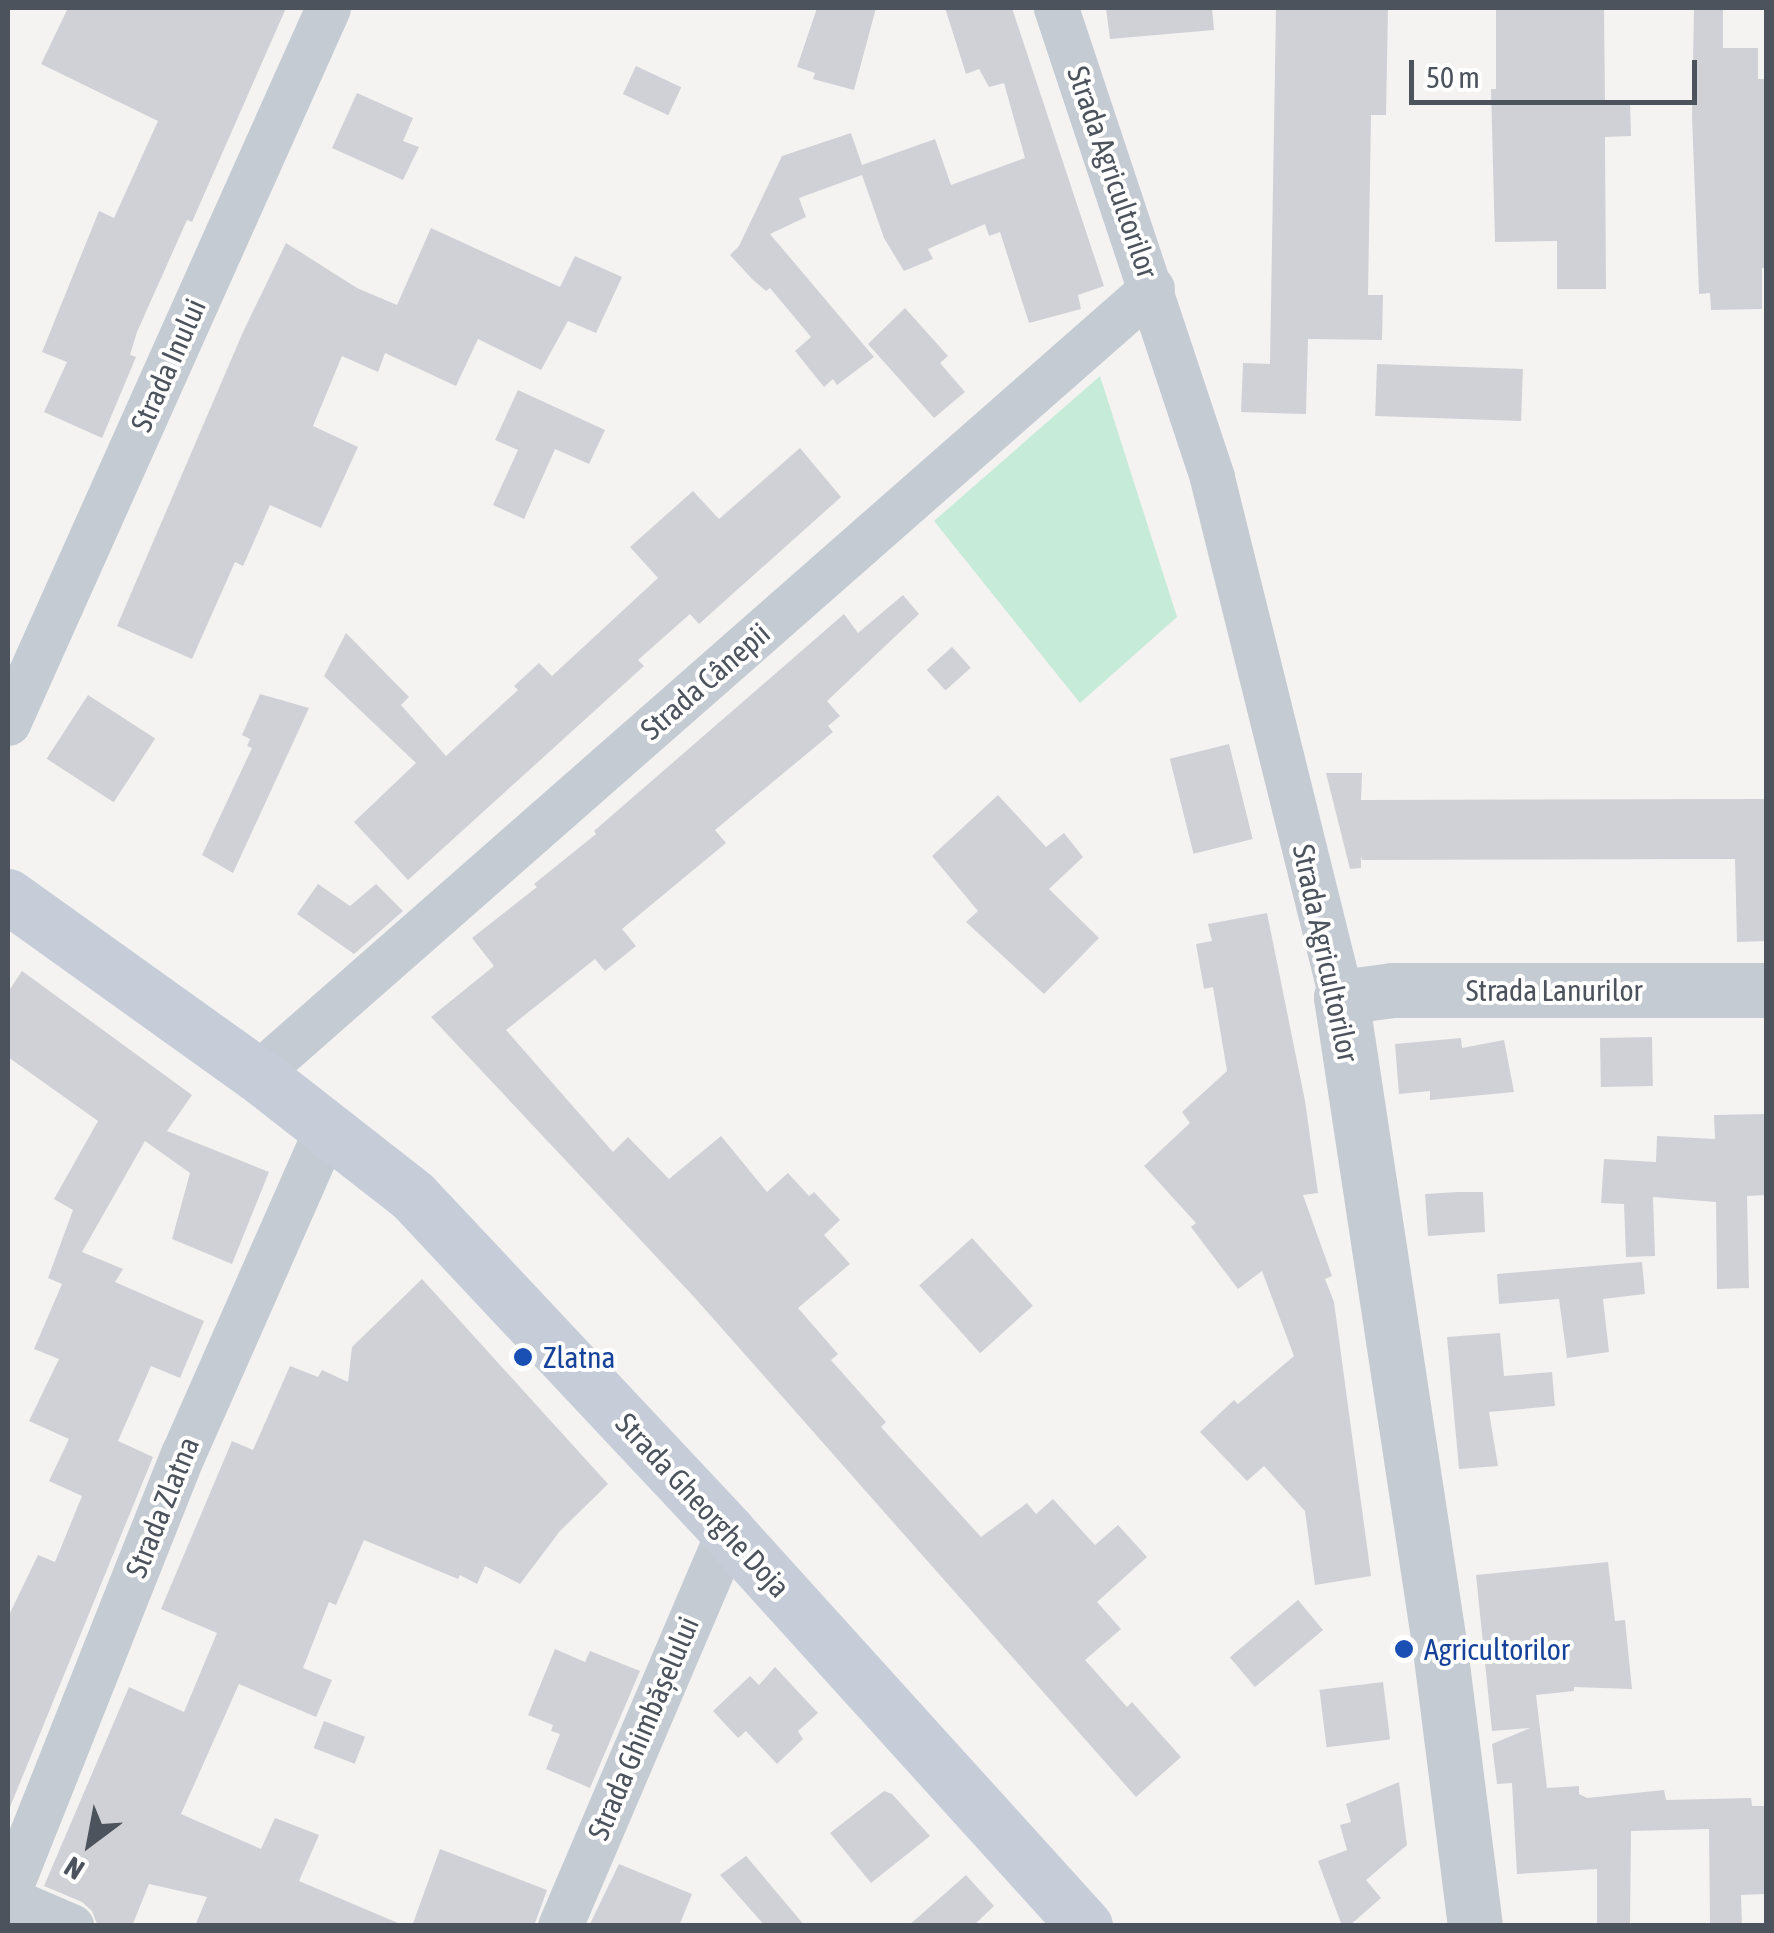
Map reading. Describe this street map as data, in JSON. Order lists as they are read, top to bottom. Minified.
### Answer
{"streets":{"main road":["Strada Gheorghe Doja"],"street":["Strada Agricultorilor","Strada Inului","Strada Cânepii","Strada Lanurilor","Strada Zlatna","Strada Ghimbășelului"]},"crossings":[["Strada Agricultorilor","Strada Cânepii"],["Strada Agricultorilor","Strada Lanurilor"],["Strada Cânepii","Strada Gheorghe Doja"],["Strada Gheorghe Doja","Strada Zlatna"],["Strada Gheorghe Doja","Strada Ghimbășelului"]],"places":["Zlatna","Agricultorilor"],"scale_bar":"50 m","north":"bottom left"}
